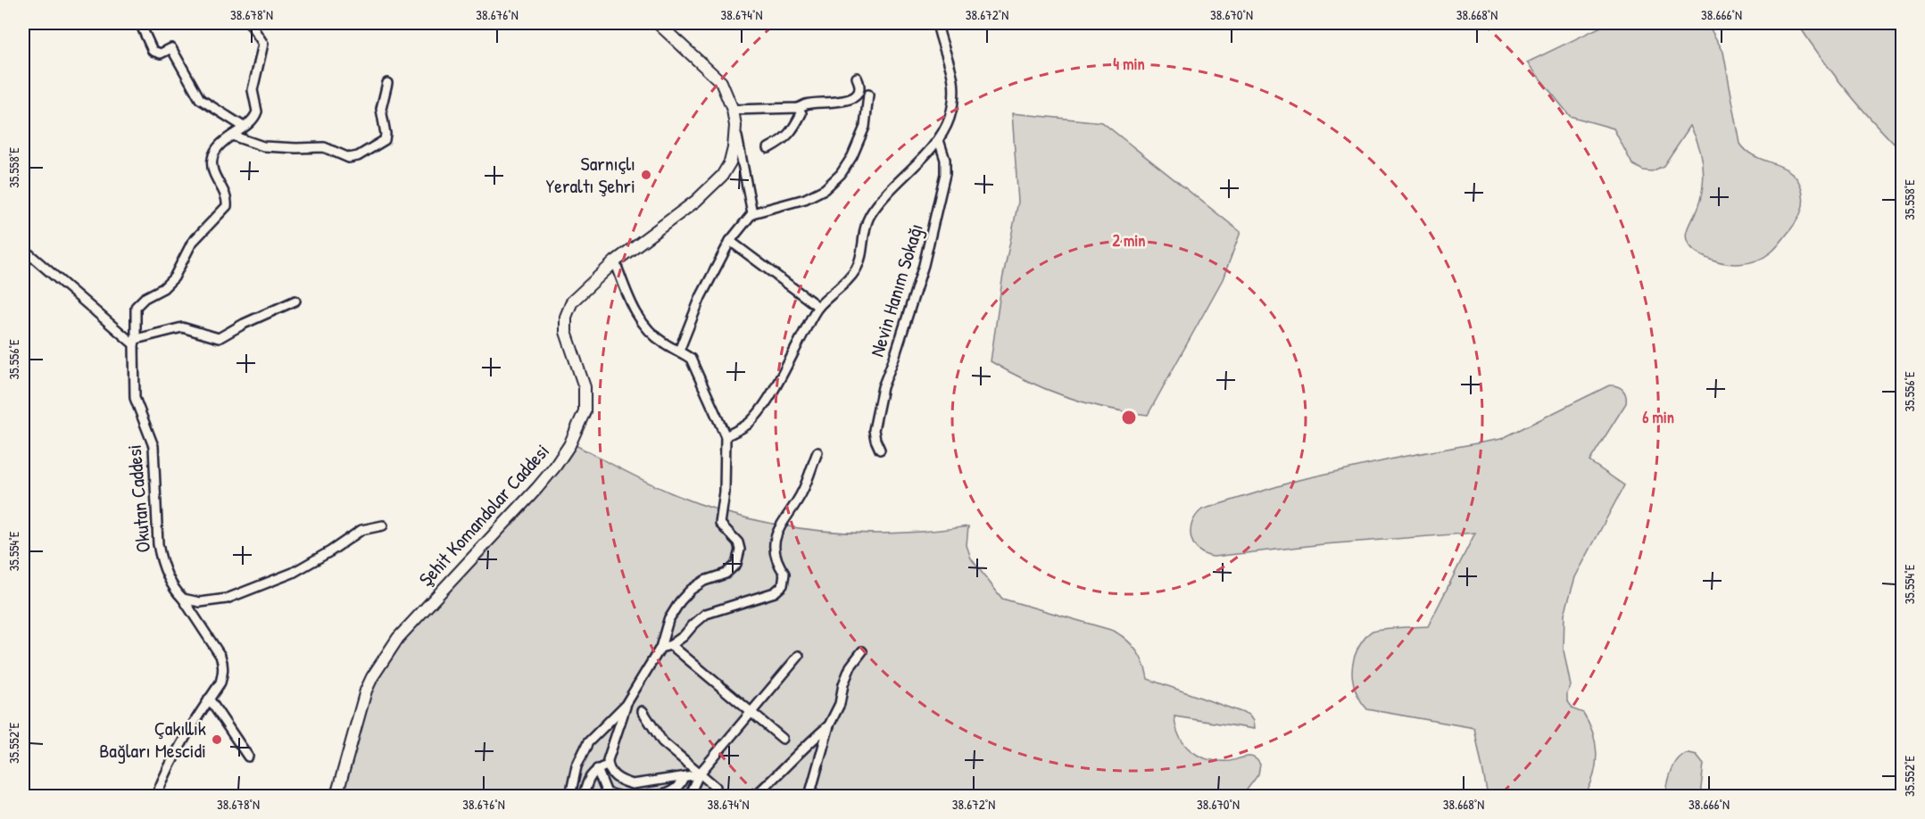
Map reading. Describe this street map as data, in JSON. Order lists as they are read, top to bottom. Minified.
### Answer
{"streets":{"main road":["Şehit Komandolar Caddesi"],"street":["Nevin Hanım Sokağı","Okutan Caddesi"]},"places":["Sarnıçlı Yeraltı Şehri","Çakıllık Bağları Mescidi"],"coordinates":["38.678°N","38.676°N","38.674°N","38.672°N","38.670°N","38.668°N","38.666°N","35.558°E","35.556°E","35.554°E","35.552°E"],"rings":["4 min","2 min","6 min"]}
